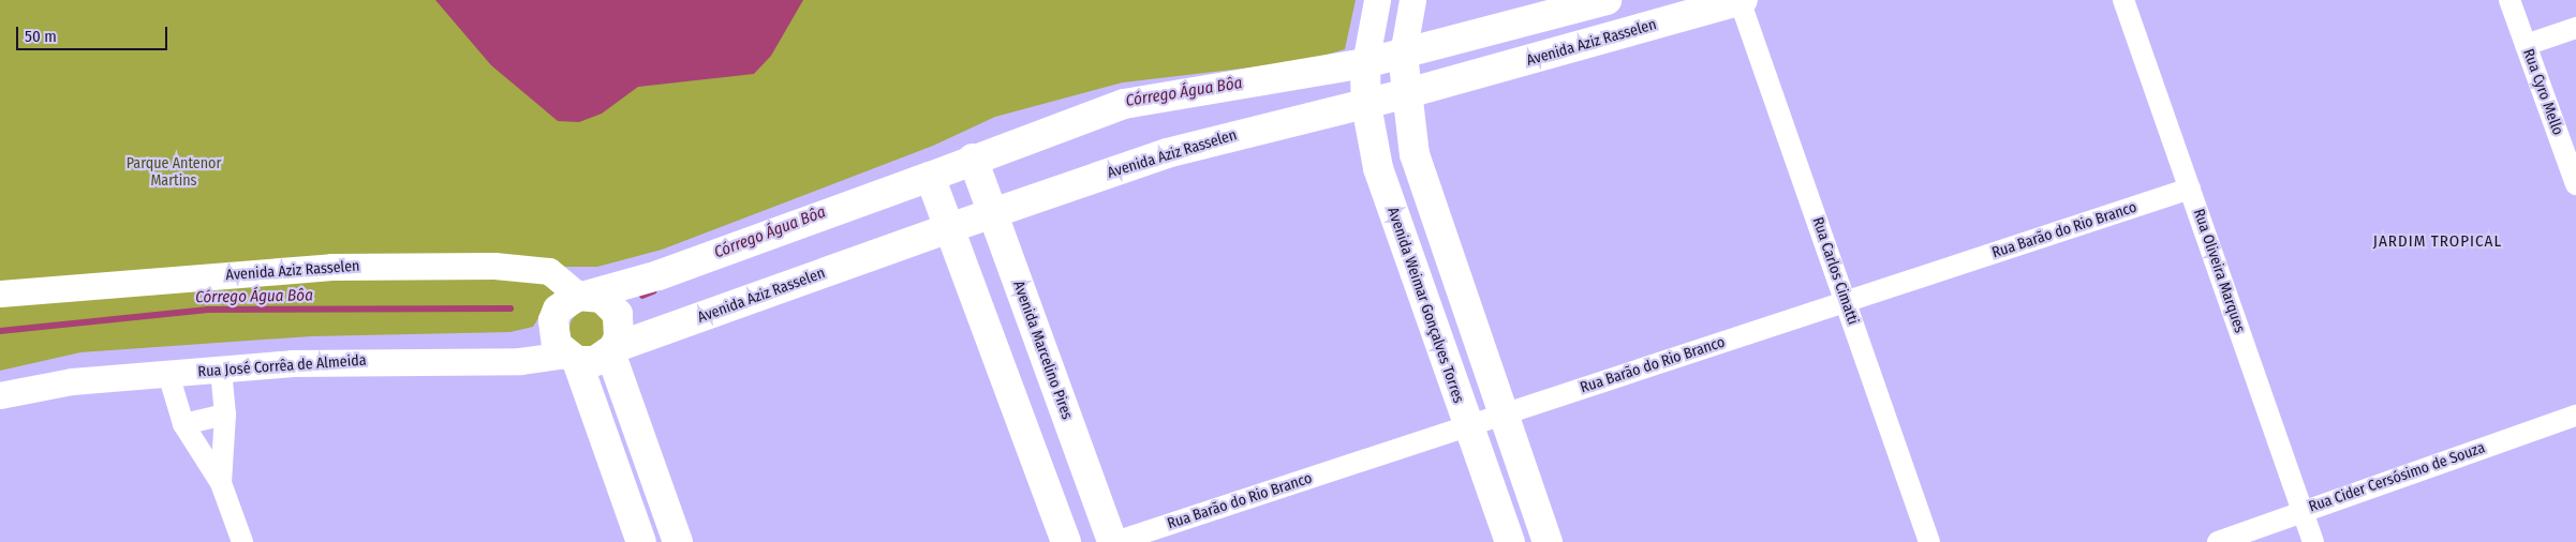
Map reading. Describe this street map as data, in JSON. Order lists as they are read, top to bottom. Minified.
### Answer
{"streets":{"main road":["Avenida Aziz Rasselen","Avenida Weimar Gonçalves Torres","Avenida Marcelino Pires"],"street":["Rua Cyro Mello","Rua Barão do Rio Branco","Rua Carlos Cimatti","Rua Oliveira Marques","Rua José Corrêa de Almeida","Rua Cider Cersósimo de Souza"]},"crossings":[["Avenida Aziz Rasselen","Rua Carlos Cimatti"],["Avenida Aziz Rasselen","Avenida Weimar Gonçalves Torres"],["Avenida Aziz Rasselen","Avenida Marcelino Pires"],["Avenida Aziz Rasselen","Rua José Corrêa de Almeida"],["Rua Barão do Rio Branco","Rua Carlos Cimatti"],["Rua Barão do Rio Branco","Rua Oliveira Marques"],["Rua Barão do Rio Branco","Avenida Weimar Gonçalves Torres"],["Rua Barão do Rio Branco","Avenida Marcelino Pires"],["Rua Oliveira Marques","Rua Cider Cersósimo de Souza"]],"districts":["JARDIM TROPICAL"],"water":["Córrego Água Bôa"],"parks":["Parque Antenor Martins"],"scale_bar":"50 m"}
